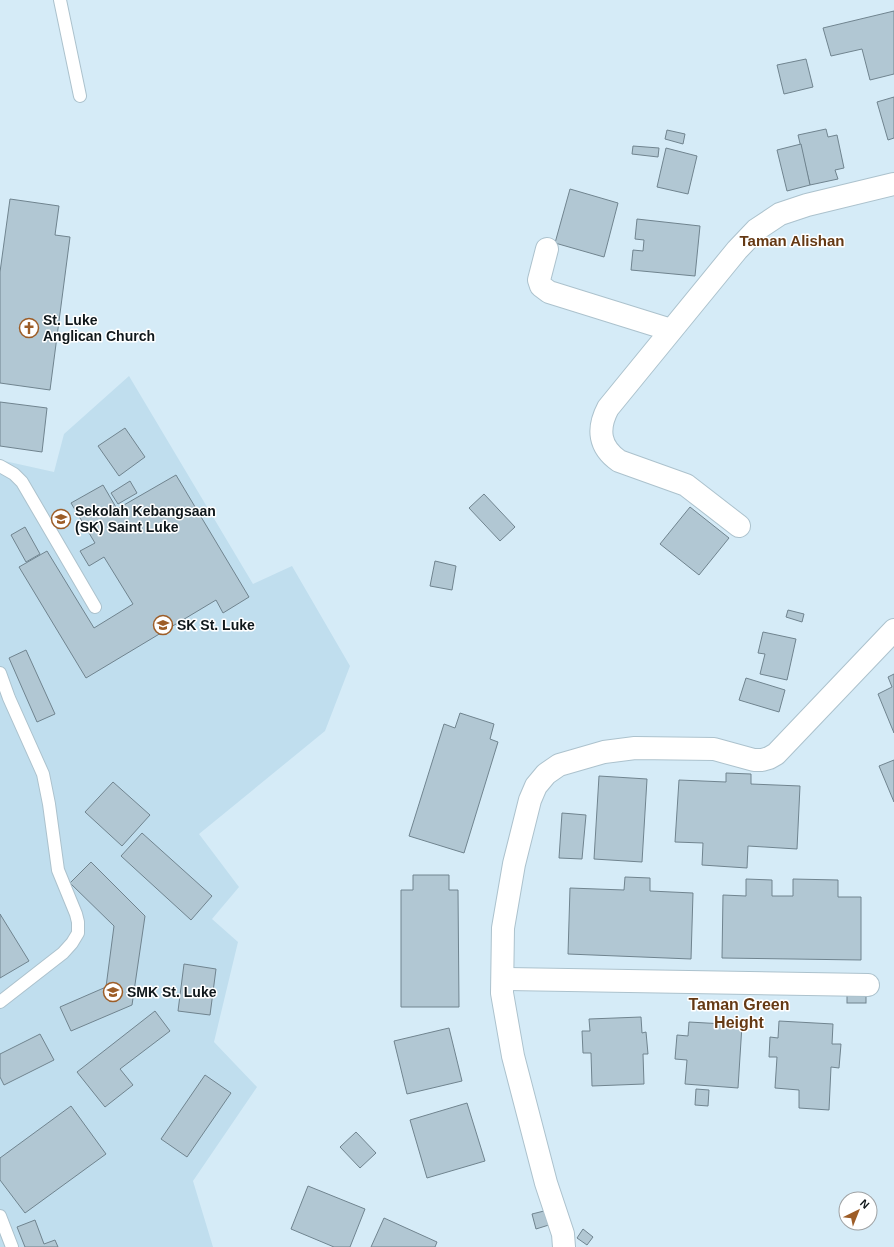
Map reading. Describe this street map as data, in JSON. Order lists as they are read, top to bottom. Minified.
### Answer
{"districts":["Taman Alishan","Taman Green Height"],"places":{"church":["St. Luke Anglican Church"],"school or university":["Sekolah Kebangsaan (SK) Saint Luke","SK St. Luke","SMK St. Luke"]},"north":"top right"}
